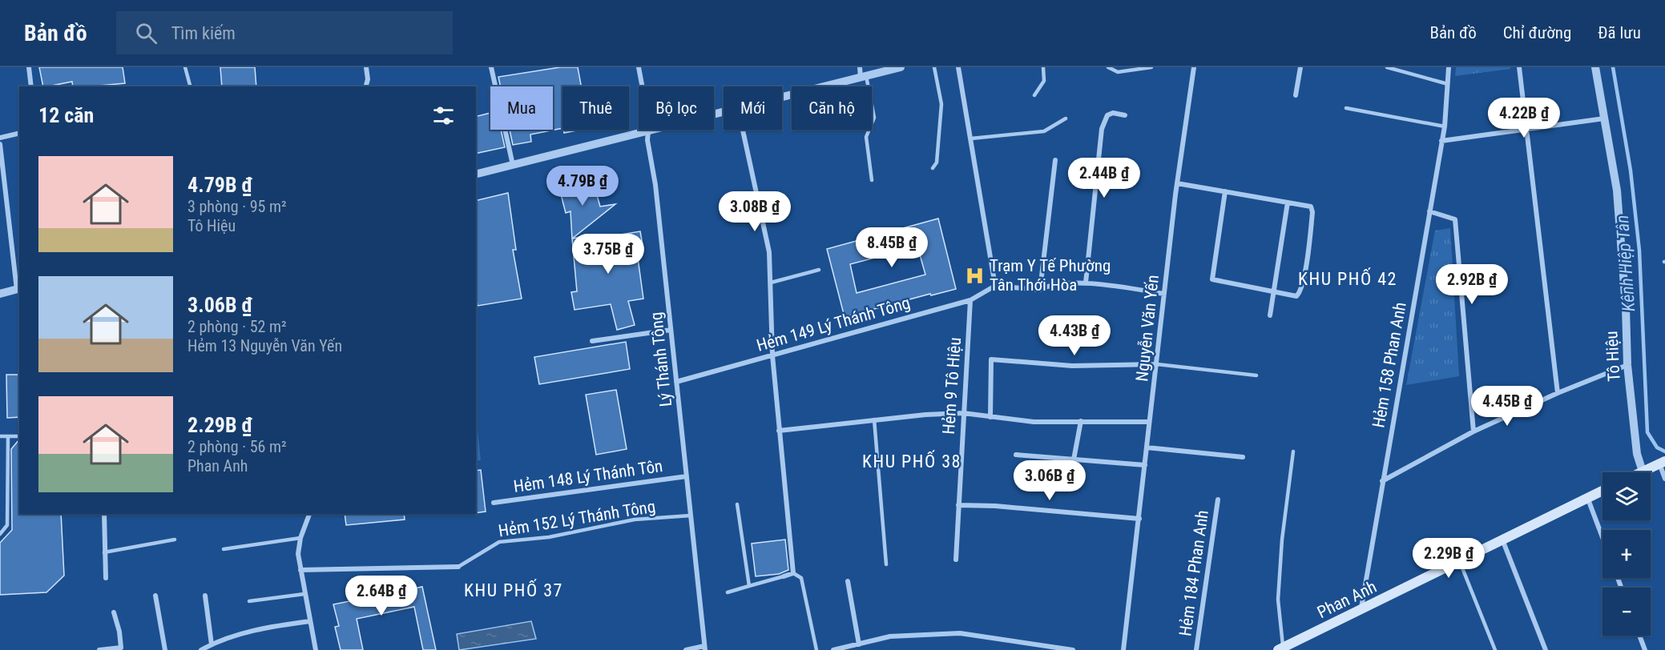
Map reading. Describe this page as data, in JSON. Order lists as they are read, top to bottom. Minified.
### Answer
{"streets":{"main road":["Phan Anh"],"street":["Hẻm 149 Lý Thánh Tông","Nguyễn Văn Yến","Tô Hiệu","Lý Thánh Tông","Hẻm 158 Phan Anh","Hẻm 9 Tô Hiệu","Hẻm 148 Lý Thánh Tôn","Hẻm 152 Lý Thánh Tông","Hẻm 184 Phan Anh"]},"crossings":[["Hẻm 149 Lý Thánh Tông","Lý Thánh Tông"],["Hẻm 149 Lý Thánh Tông","Hẻm 9 Tô Hiệu"],["Lý Thánh Tông","Hẻm 148 Lý Thánh Tôn"],["Lý Thánh Tông","Hẻm 152 Lý Thánh Tông"],["Hẻm 158 Phan Anh","Phan Anh"]],"districts":["KHU PHỐ 42","KHU PHỐ 38","KHU PHỐ 37"],"water":["Kênh Hiệp Tân"],"places":{"hospital":["Trạm Y Tế Phường Tân Thới Hòa"]},"page":{"header":"Bản đồ","search":"Tìm kiếm","nav":["Bản đồ","Chỉ đường","Đã lưu"],"chip":["Mua","Thuê","Bộ lọc","Mới","Căn hộ"],"heading":"12 căn","price":["4.22B ₫","2.44B ₫","4.79B ₫","3.08B ₫","8.45B ₫","3.75B ₫","2.92B ₫","4.43B ₫","4.45B ₫","3.06B ₫","2.29B ₫","2.64B ₫"],"list":[{"name":"4.79B ₫","note":"3 phòng · 95 m² · Tô Hiệu"},{"name":"3.06B ₫","note":"2 phòng · 52 m² · Hẻm 13 Nguyễn Văn Yến"},{"name":"2.29B ₫","note":"2 phòng · 56 m² · Phan Anh"}],"map_buttons":["+","−"]}}
